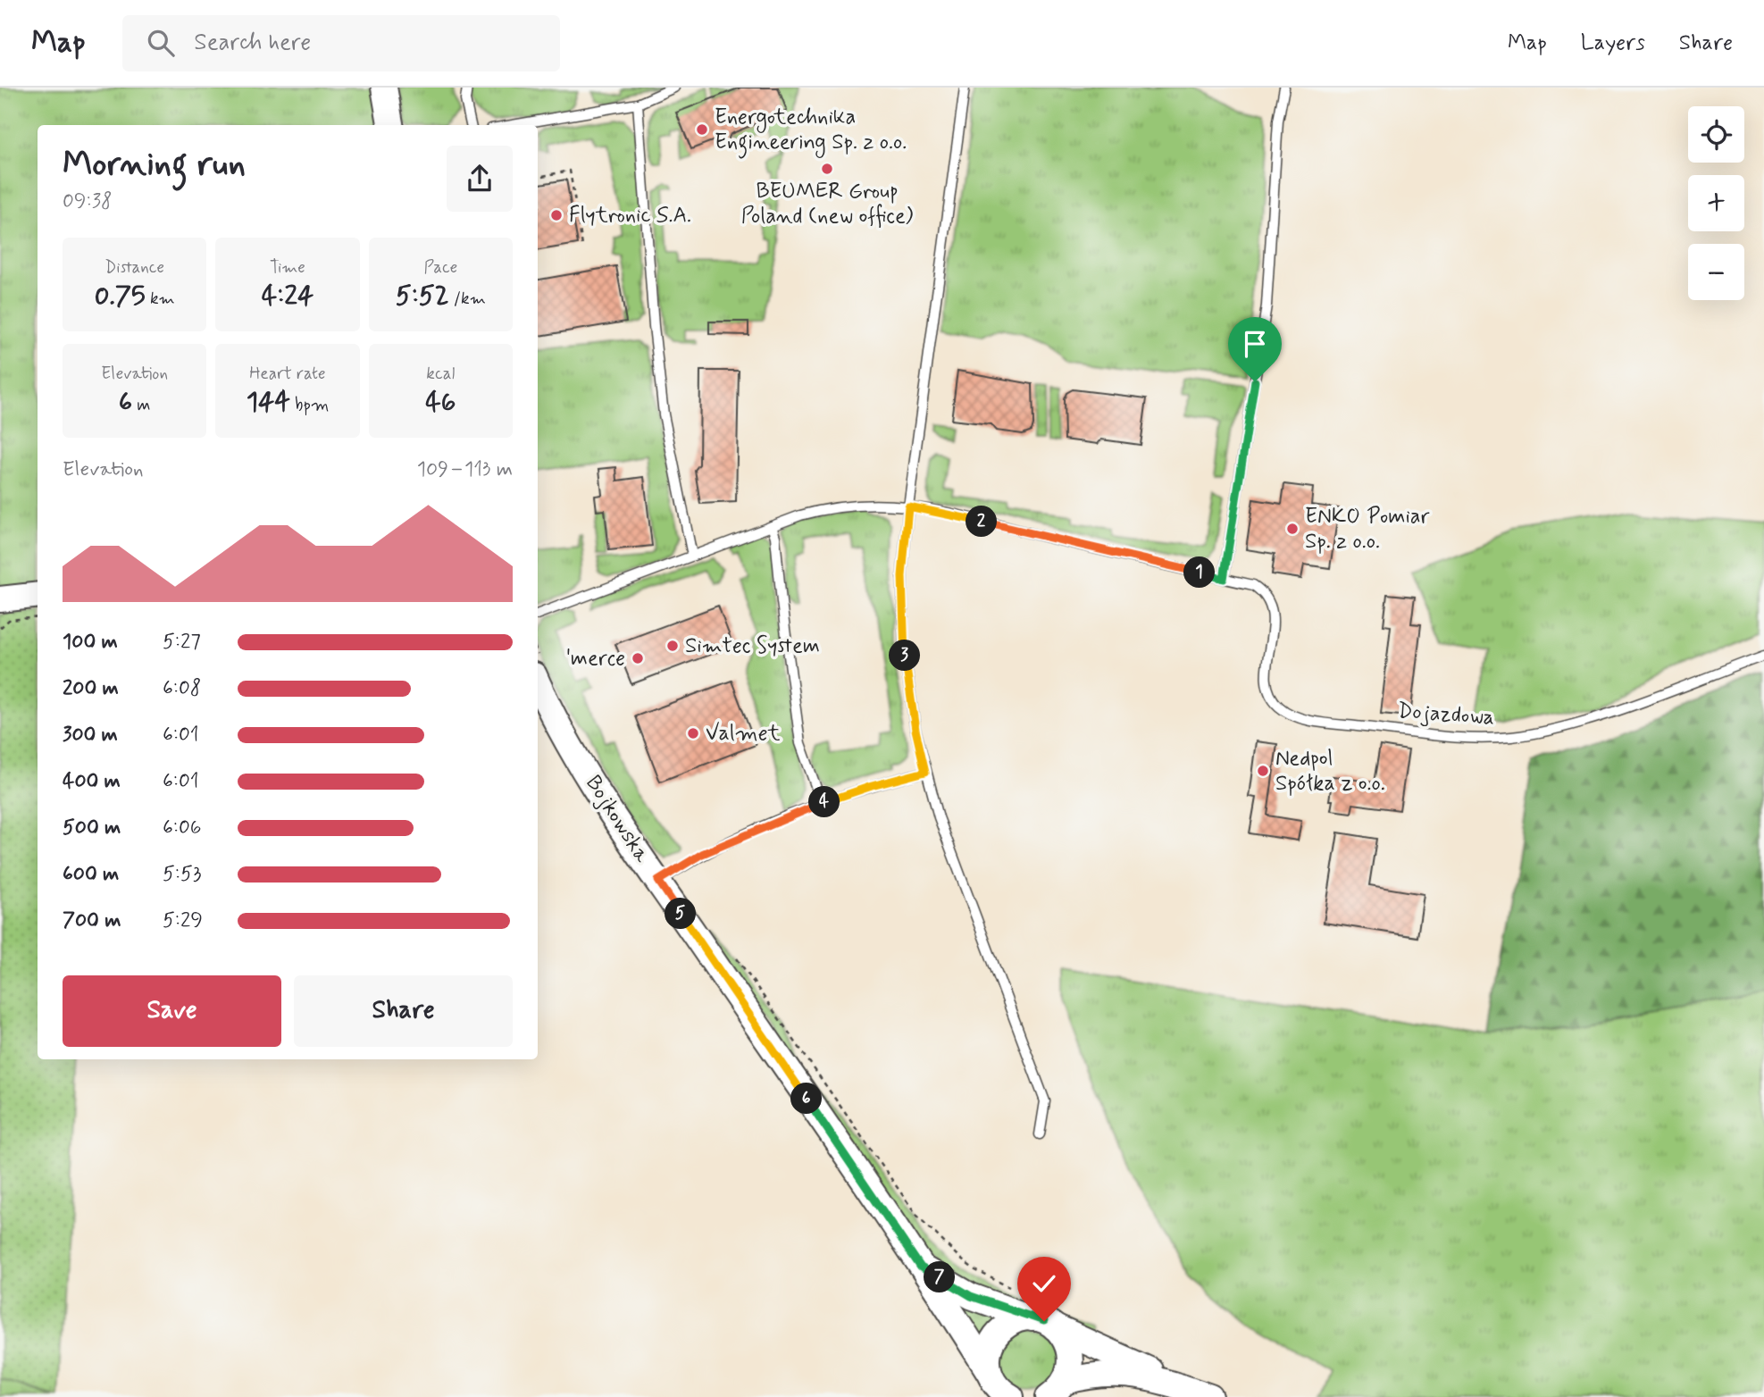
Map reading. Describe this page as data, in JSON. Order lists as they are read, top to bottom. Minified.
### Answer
{"streets":{"street":["Bojkowska"],"lane":["Dojazdowa"]},"places":["Energotechnika Engineering Sp. z o.o.","BEUMER Group Poland (new office)","Flytronic S.A.","ENKO Pomiar Sp. z o.o.","Simtec System","'merce","Valmet","Nedpol Spółka z o.o."],"page":{"header":"Map","search":"Search here","nav":["Map","Layers","Share"],"map_buttons":["+","−"],"heading":["Morning run","09:38"],"stats":[["Distance","0.75 km"],["Time","4:24"],["Pace","5:52 /km"],["Elevation","6 m"],["Heart rate","144 bpm"],["kcal","46"]],"chart":["Elevation","109–113 m"],"pins":["2","1","3","4","5","6","7"],"list":[{"name":"100 m","note":"5:27"},{"name":"200 m","note":"6:08"},{"name":"300 m","note":"6:01"},{"name":"400 m","note":"6:01"},{"name":"500 m","note":"6:06"},{"name":"600 m","note":"5:53"},{"name":"700 m","note":"5:29"}],"buttons":["Save","Share"]}}
